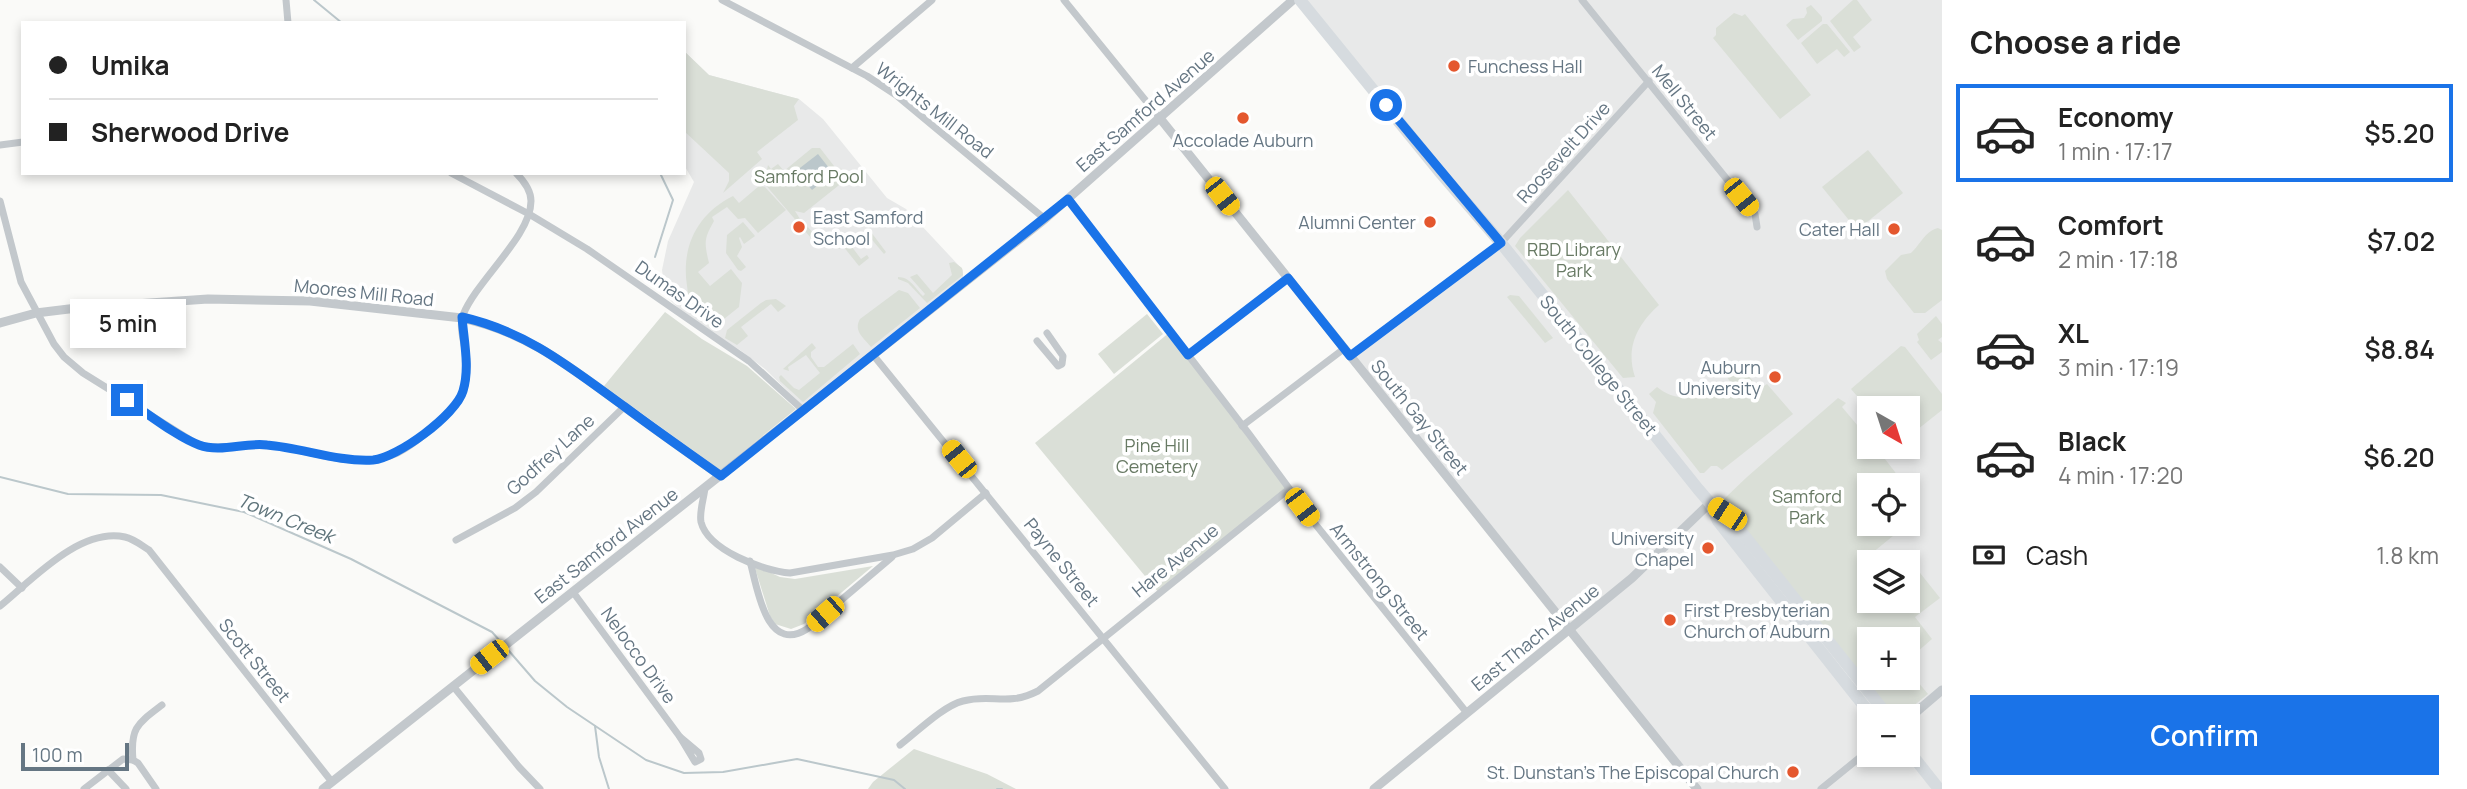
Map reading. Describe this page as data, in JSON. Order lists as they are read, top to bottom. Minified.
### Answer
{"streets":{"main road":["South College Street"],"street":["Mell Street","Wrights Mill Road","East Samford Avenue","Roosevelt Drive","Moores Mill Road","Dumas Drive","South Gay Street","Godfrey Lane","Hare Avenue","Payne Street","Armstrong Street","East Thach Avenue","Nelocco Drive","Scott Street"]},"crossings":[["Mell Street","Roosevelt Drive"],["Wrights Mill Road","East Samford Avenue"],["East Samford Avenue","Moores Mill Road"],["East Samford Avenue","Dumas Drive"],["East Samford Avenue","South Gay Street"],["East Samford Avenue","Payne Street"],["East Samford Avenue","Armstrong Street"],["East Samford Avenue","Nelocco Drive"],["East Samford Avenue","Scott Street"],["Roosevelt Drive","South College Street"],["Roosevelt Drive","South Gay Street"],["Roosevelt Drive","Armstrong Street"],["Moores Mill Road","Godfrey Lane"],["South College Street","East Thach Avenue"],["South Gay Street","East Thach Avenue"],["Hare Avenue","Payne Street"],["Hare Avenue","Armstrong Street"],["Armstrong Street","East Thach Avenue"]],"water":["Town Creek"],"parks":["Samford Pool","RBD Library Park","Pine Hill Cemetery","Samford Park"],"places":["Funchess Hall","Accolade Auburn","Alumni Center","East Samford School","Cater Hall","Auburn University","University Chapel","First Presbyterian Church of Auburn","St. Dunstan's The Episcopal Church"],"scale_bar":"100 m","north":"bottom right","page":{"heading":"Choose a ride","banner":["Umika","Sherwood Drive"],"list":[{"name":"Economy","note":"1 min · 17:17","value":"$5.20"},{"name":"Comfort","note":"2 min · 17:18","value":"$7.02"},{"name":"XL","note":"3 min · 17:19","value":"$8.84"},{"name":"Black","note":"4 min · 17:20","value":"$6.20"}],"bubble":"5 min","map_buttons":["+","−"],"pay":["Cash","1.8 km"],"buttons":"Confirm","scale":"100 m"}}
